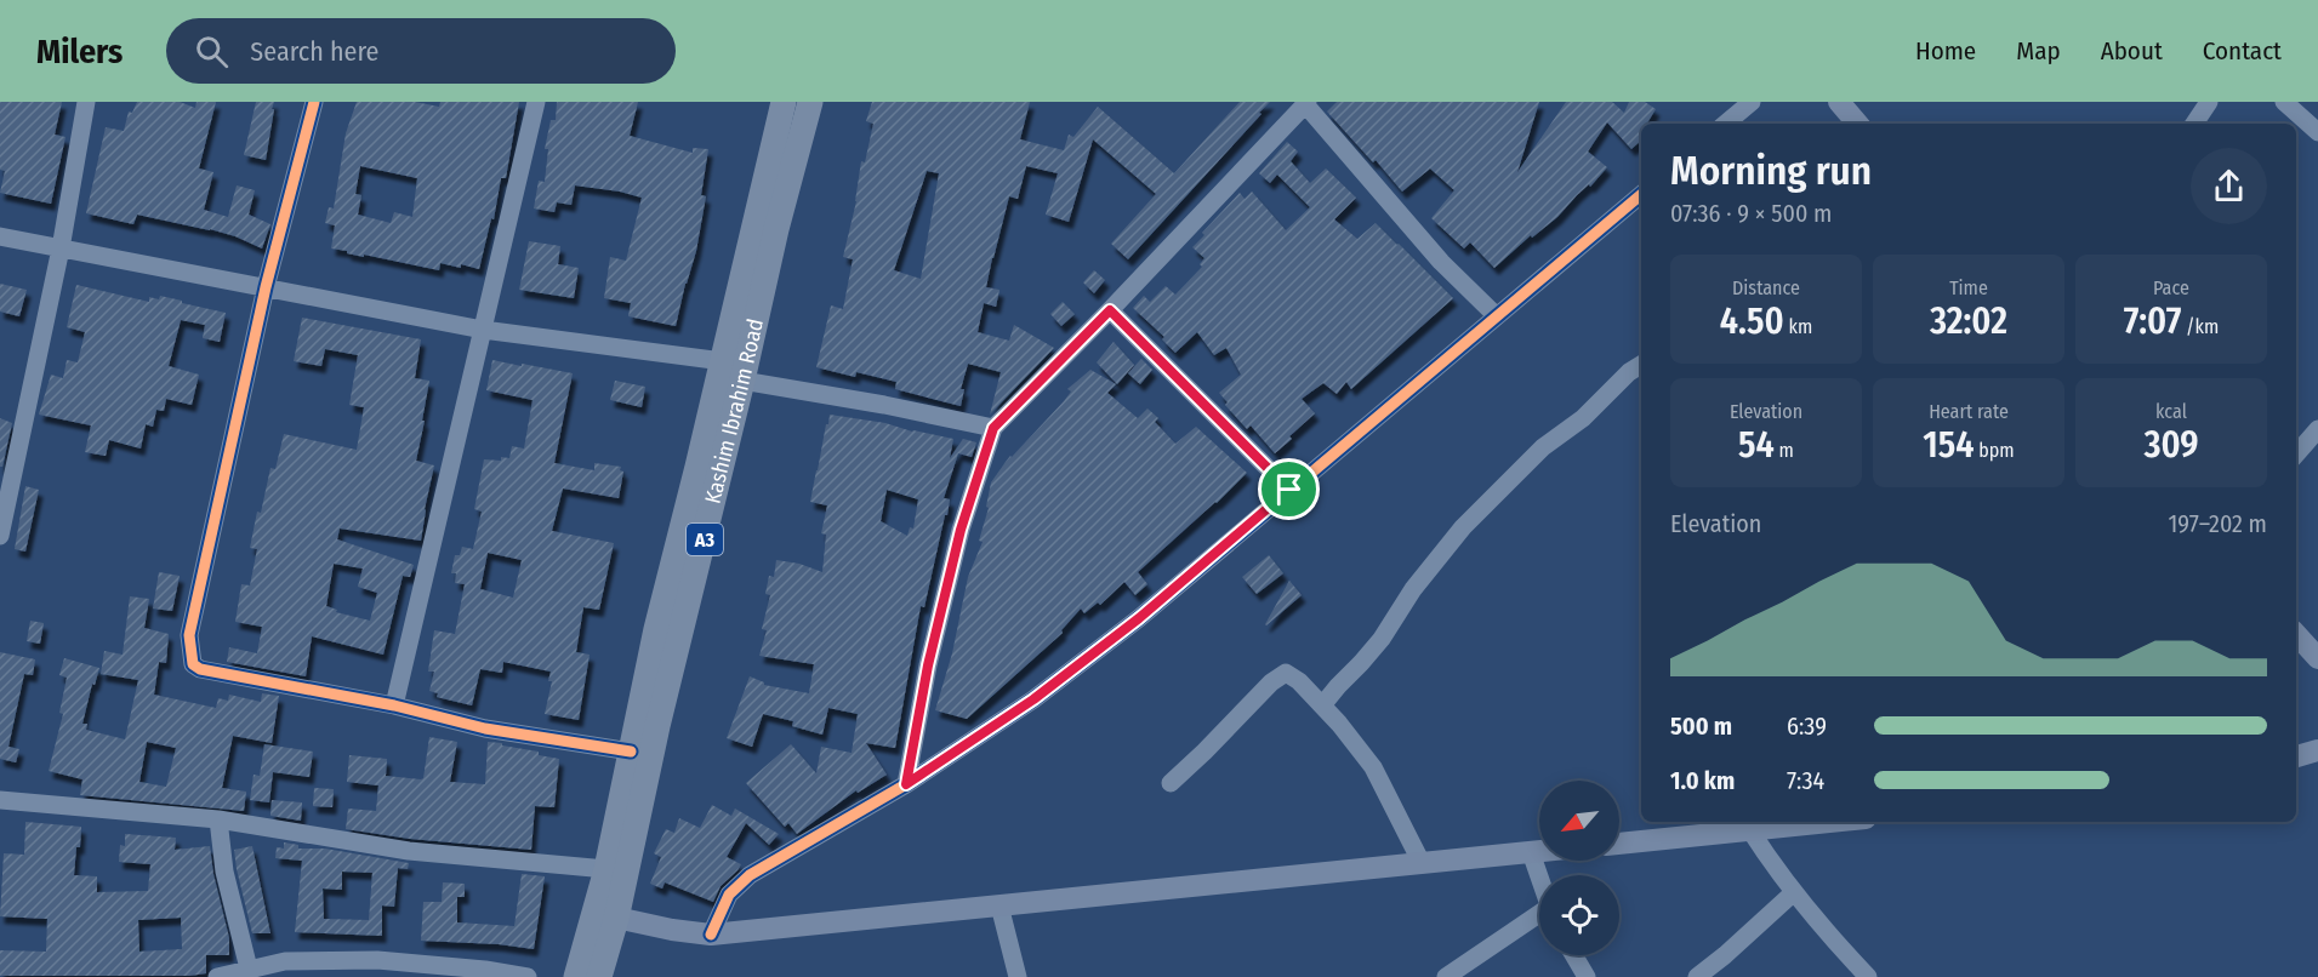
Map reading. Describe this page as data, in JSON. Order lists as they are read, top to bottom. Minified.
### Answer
{"streets":{"highway":["Kashim Ibrahim Road","A3"]},"north":"bottom left","page":{"header":"Milers","search":"Search here","nav":["Home","Map","About","Contact"],"heading":["Morning run","07:36 · 9 × 500 m"],"stats":[["Distance","4.50 km"],["Time","32:02"],["Pace","7:07 /km"],["Elevation","54 m"],["Heart rate","154 bpm"],["kcal","309"]],"chart":["Elevation","197–202 m"],"list":[{"name":"500 m","note":"6:39"},{"name":"1.0 km","note":"7:34"}]}}
